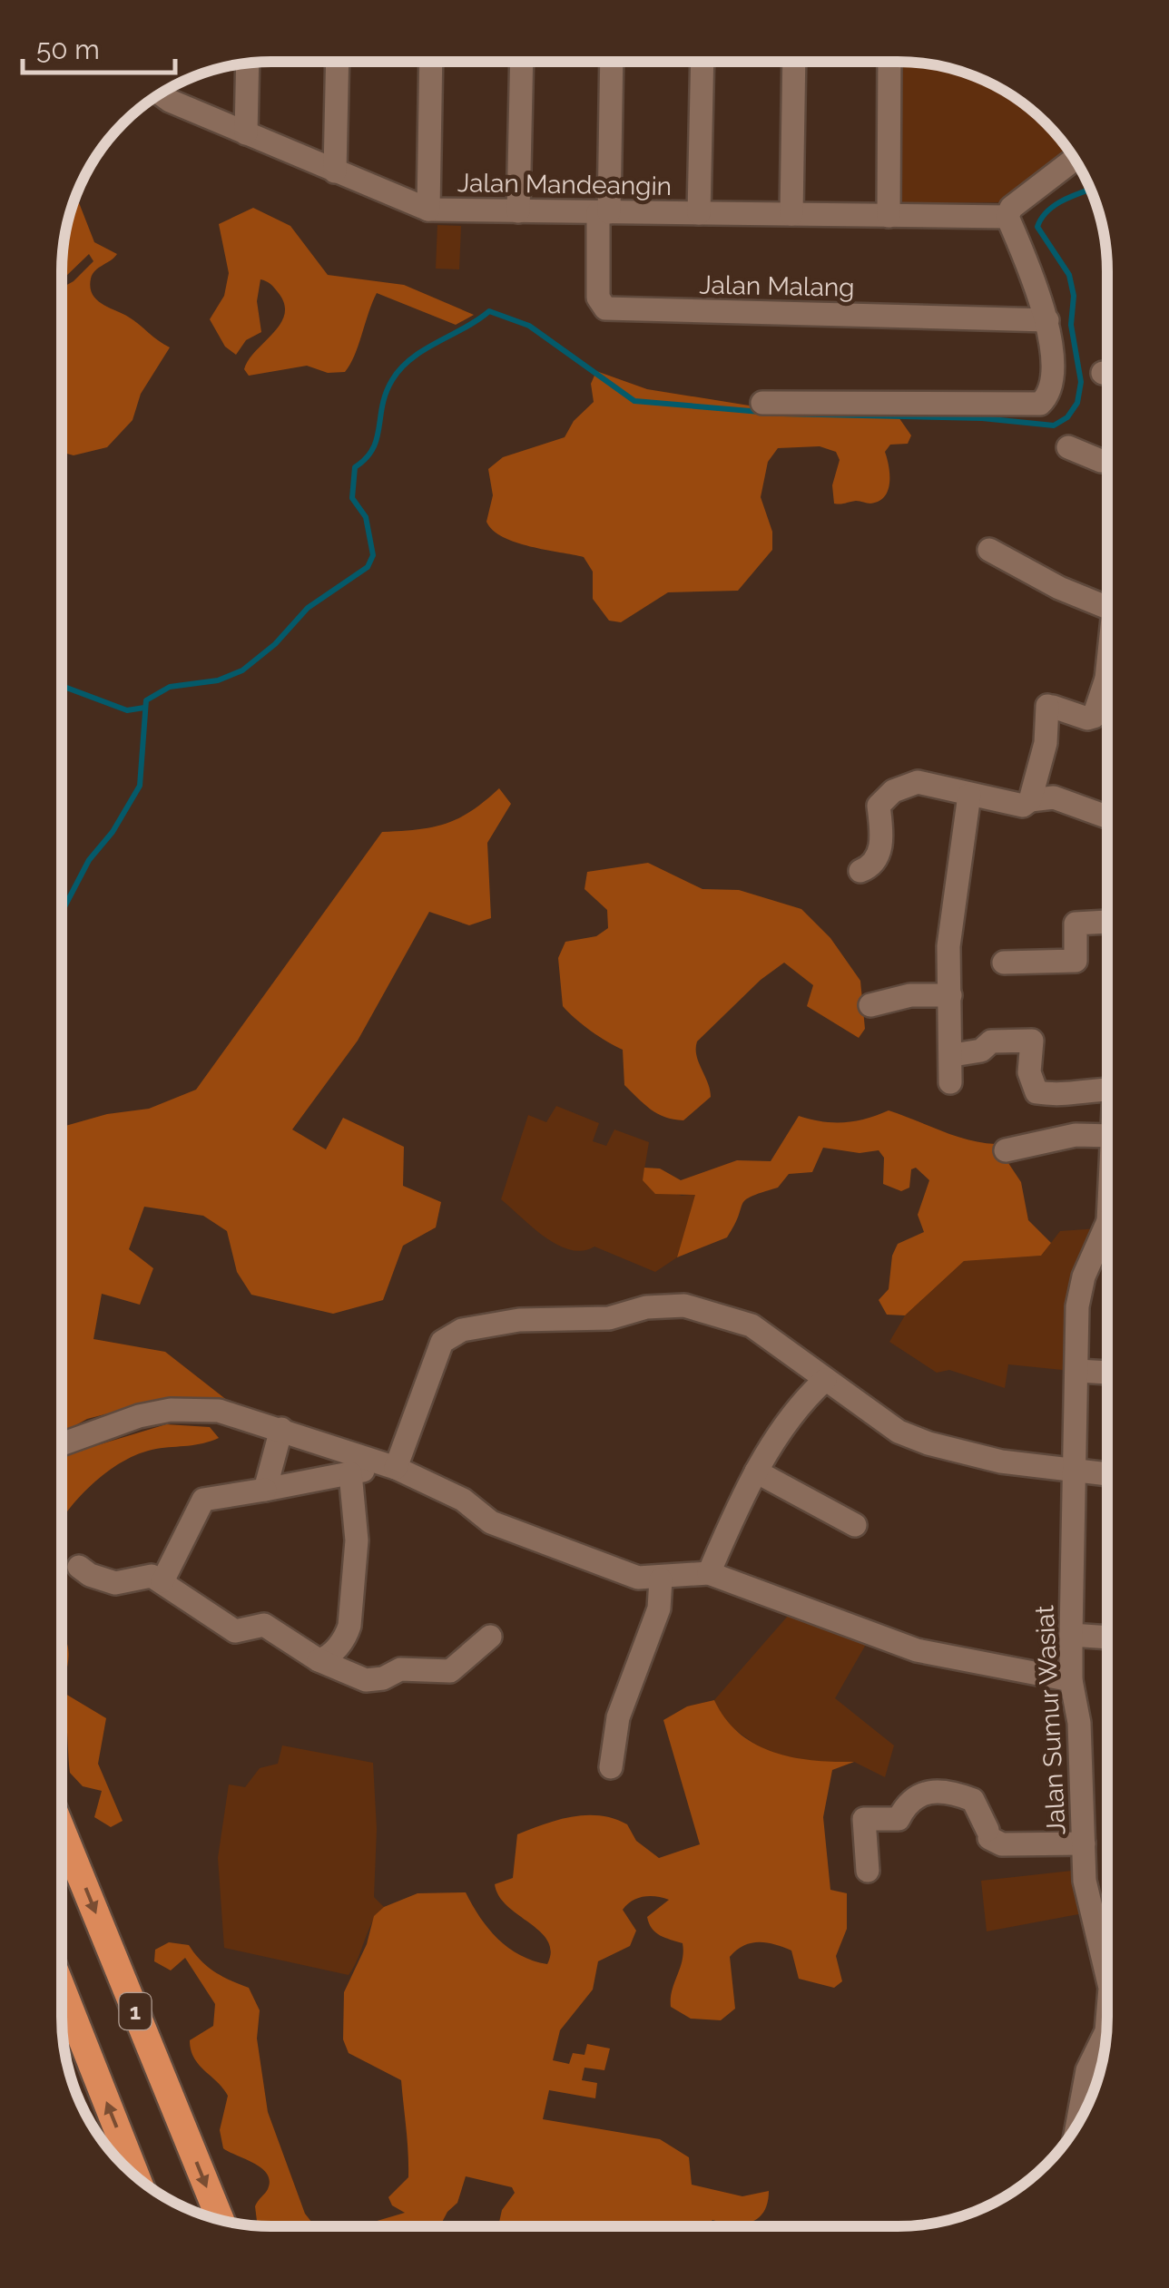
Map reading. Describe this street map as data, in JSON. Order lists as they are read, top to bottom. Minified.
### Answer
{"streets":{"highway":["1"],"street":["Jalan Mandeangin","Jalan Malang","Jalan Sumur Wasiat"]},"crossings":[["Jalan Mandeangin","Jalan Malang"]],"scale_bar":"50 m"}
